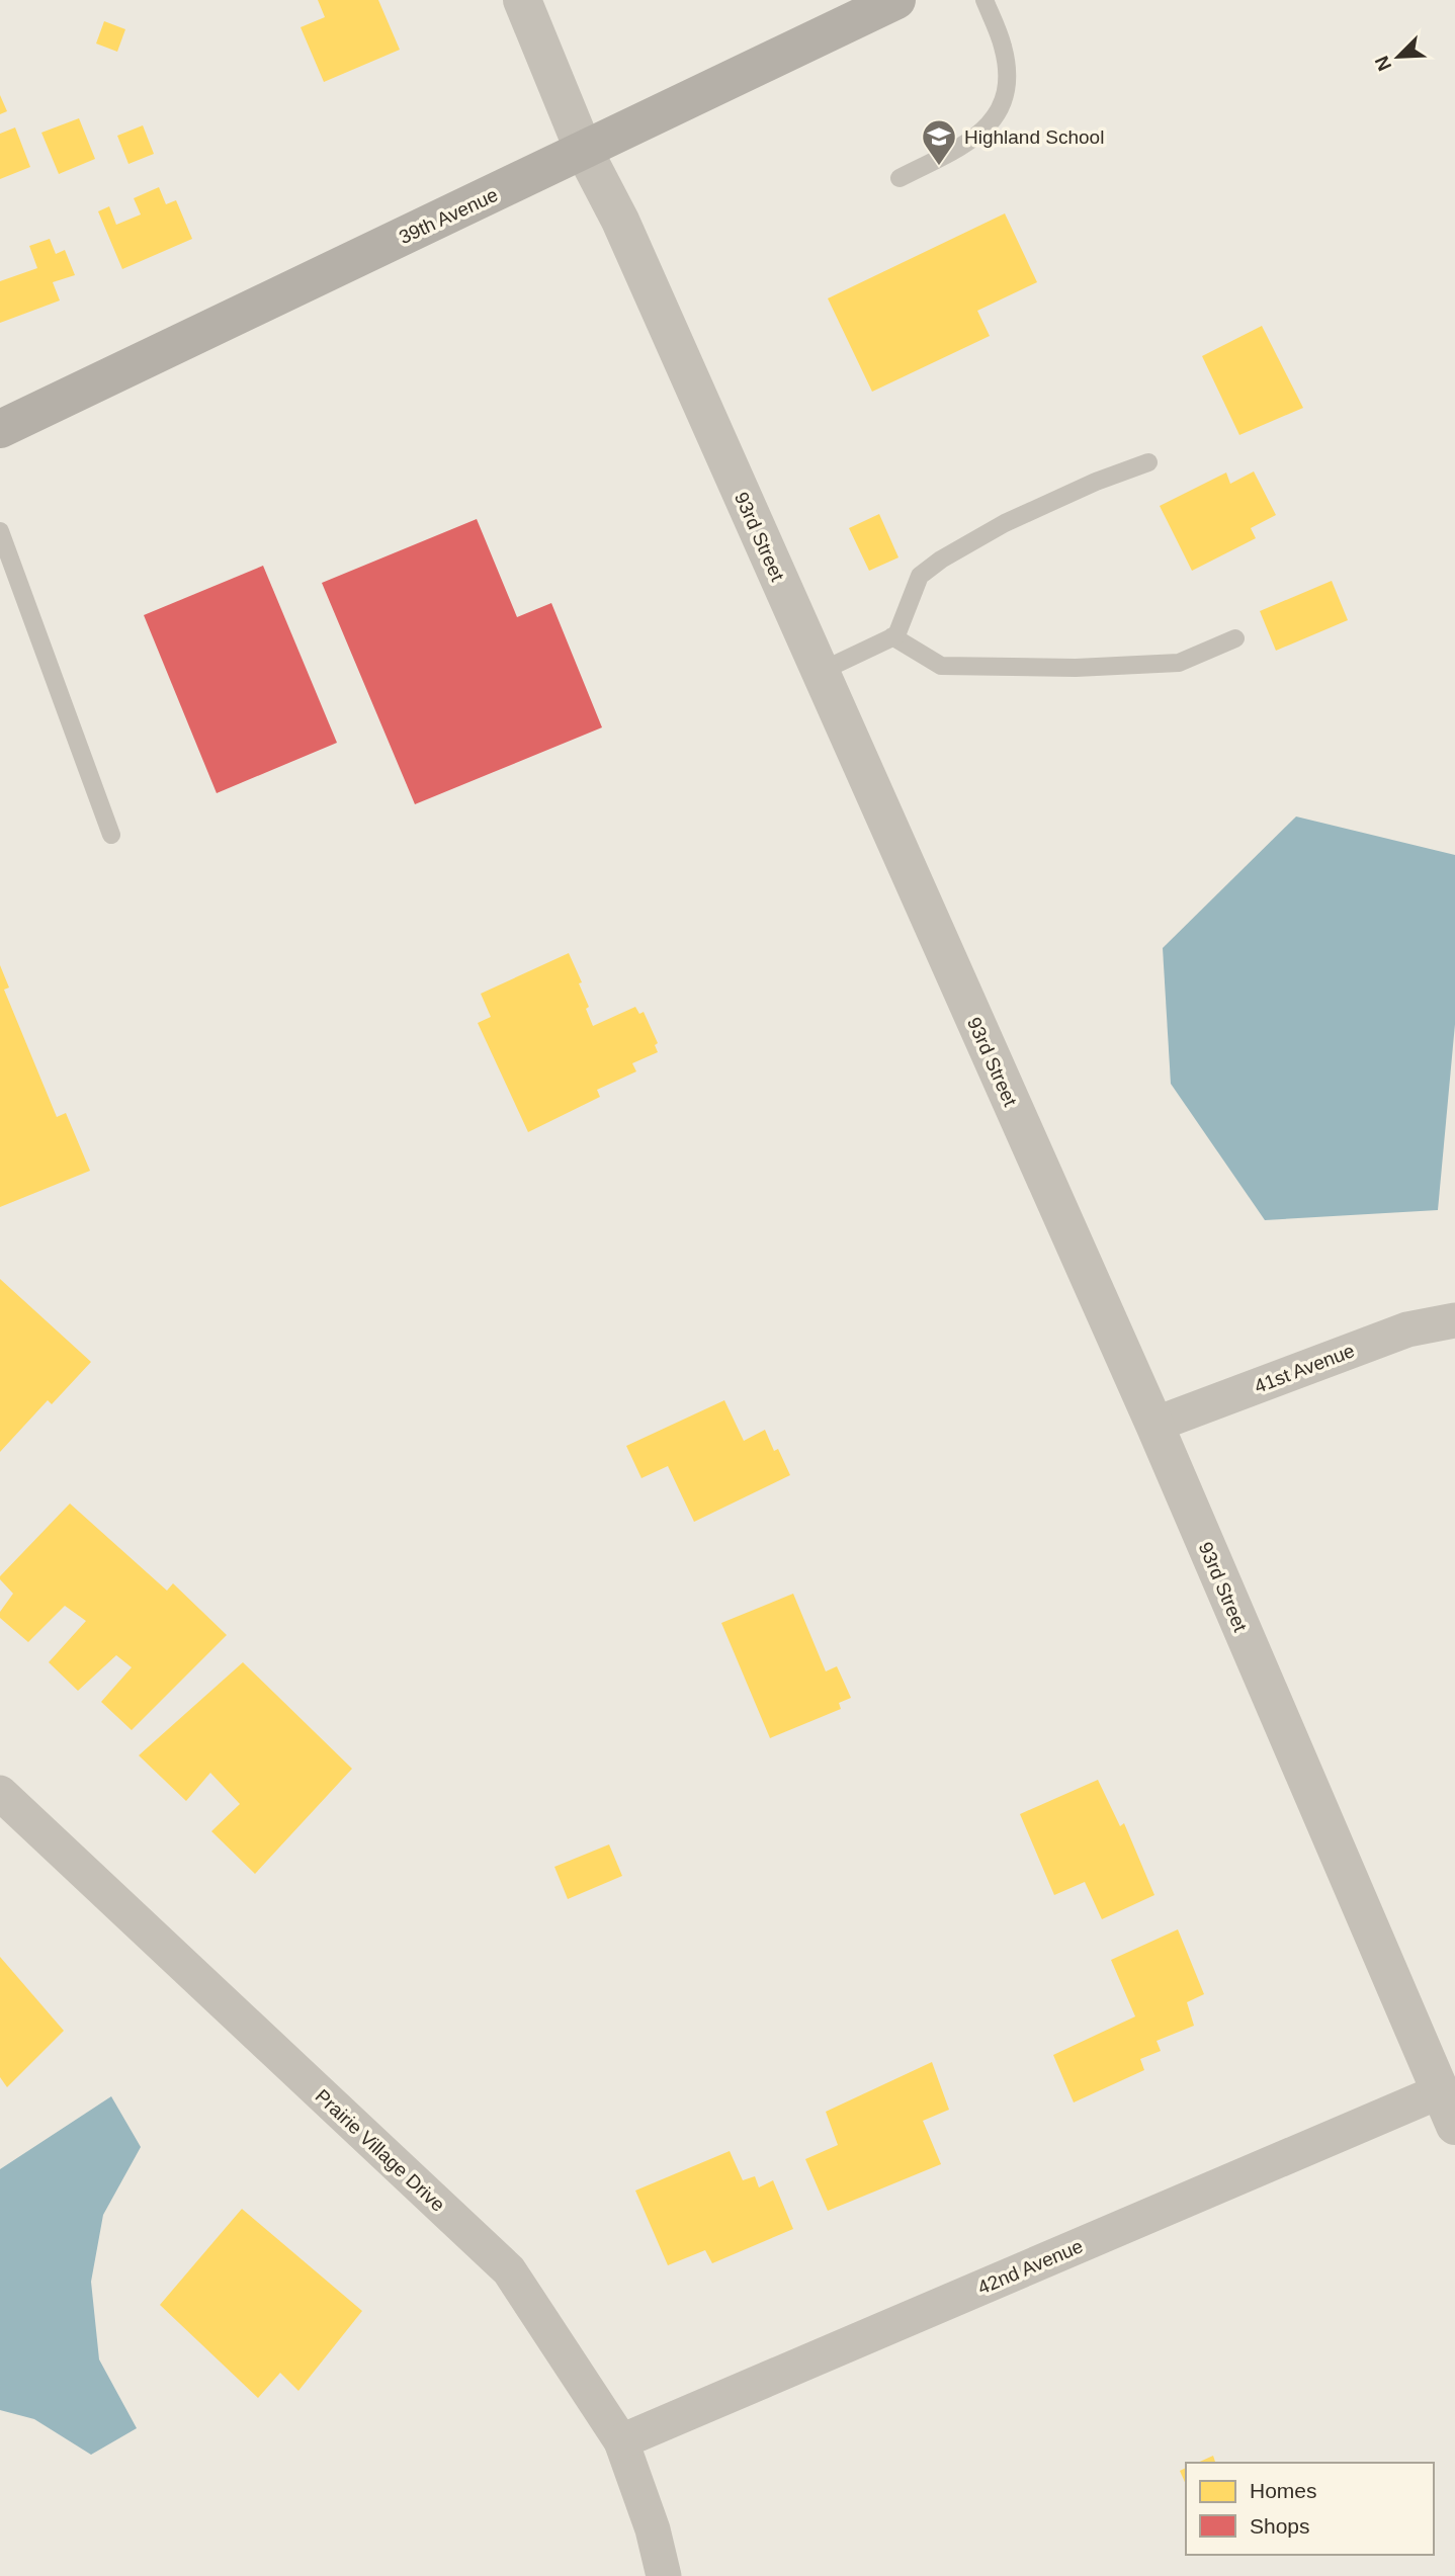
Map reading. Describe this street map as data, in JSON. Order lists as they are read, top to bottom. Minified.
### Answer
{"streets":{"main road":["39th Avenue"],"street":["93rd Street","41st Avenue","Prairie Village Drive","42nd Avenue"]},"crossings":[["39th Avenue","93rd Street"],["93rd Street","41st Avenue"],["93rd Street","42nd Avenue"],["Prairie Village Drive","42nd Avenue"]],"places":{"school or university":["Highland School"]},"legend":["Homes","Shops"],"north":"bottom left"}
